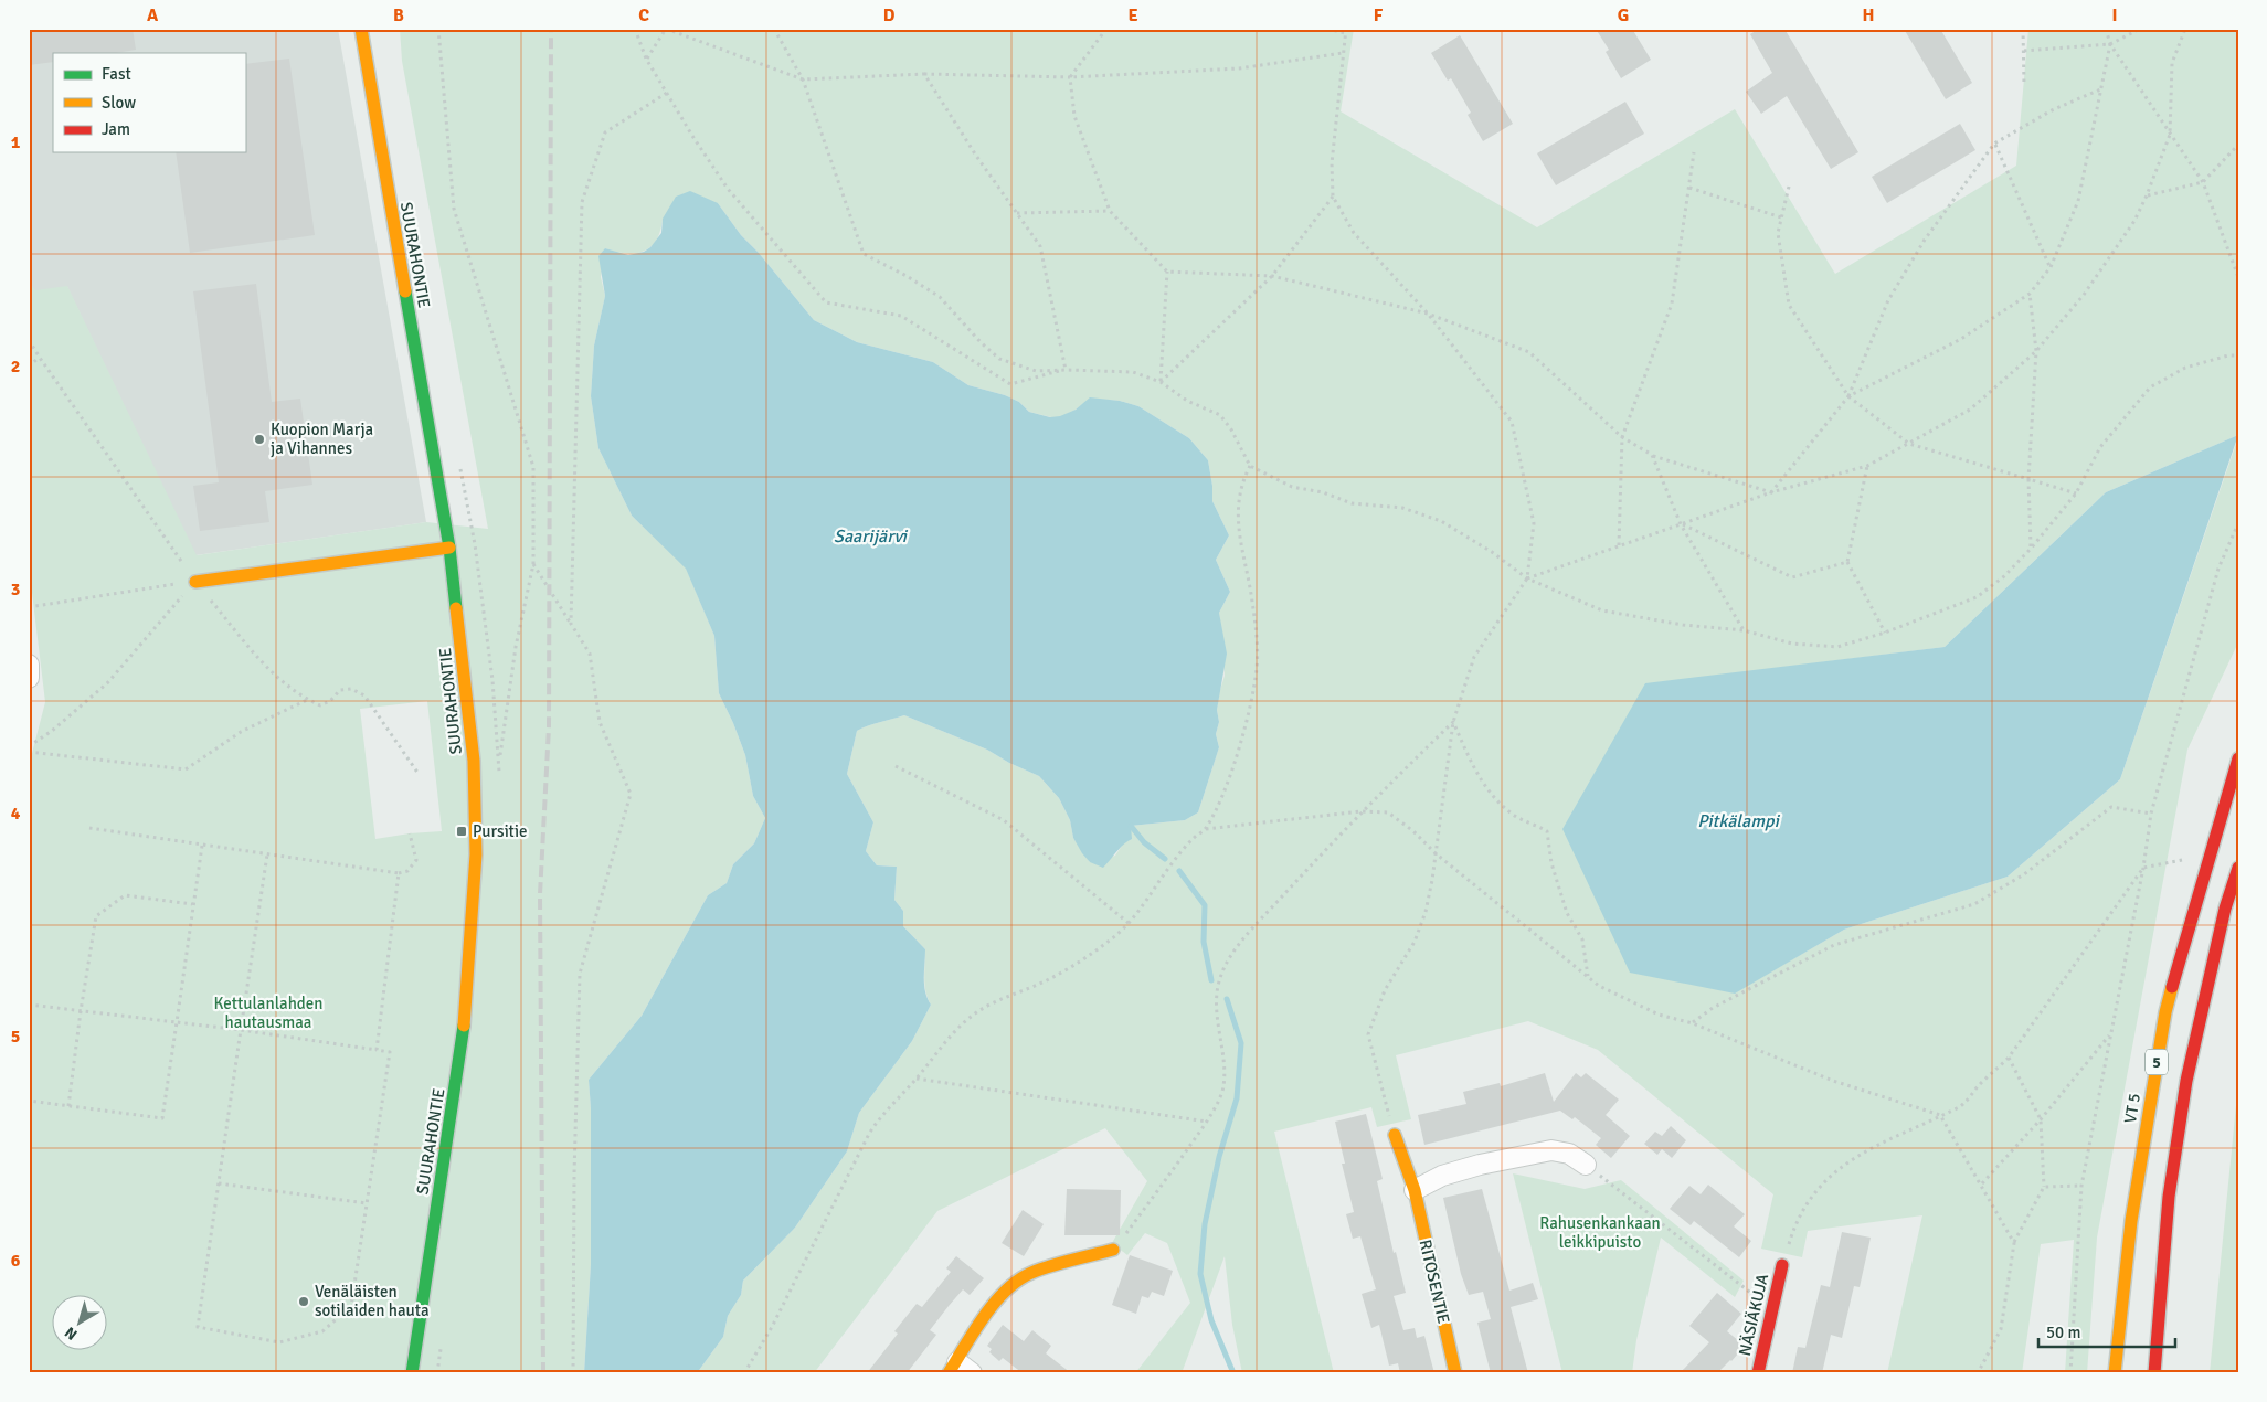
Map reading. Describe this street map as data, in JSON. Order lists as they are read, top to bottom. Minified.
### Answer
{"streets":{"main road":["SUURAHONTIE","5","VT 5","RITOSENTIE","NÄSIÄKUJA"]},"water":["Saarijärvi","Pitkälampi"],"parks":["Kettulanlahden hautausmaa","Rahusenkankaan leikkipuisto"],"places":{"other":["Kuopion Marja ja Vihannes","Venäläisten sotilaiden hauta"],"transit":["Pursitie"]},"legend":["Fast","Slow","Jam"],"scale_bar":"50 m","north":"bottom left","grid":{"columns":["A","B","C","D","E","F","G","H","I"],"rows":["1","2","3","4","5","6"]}}
